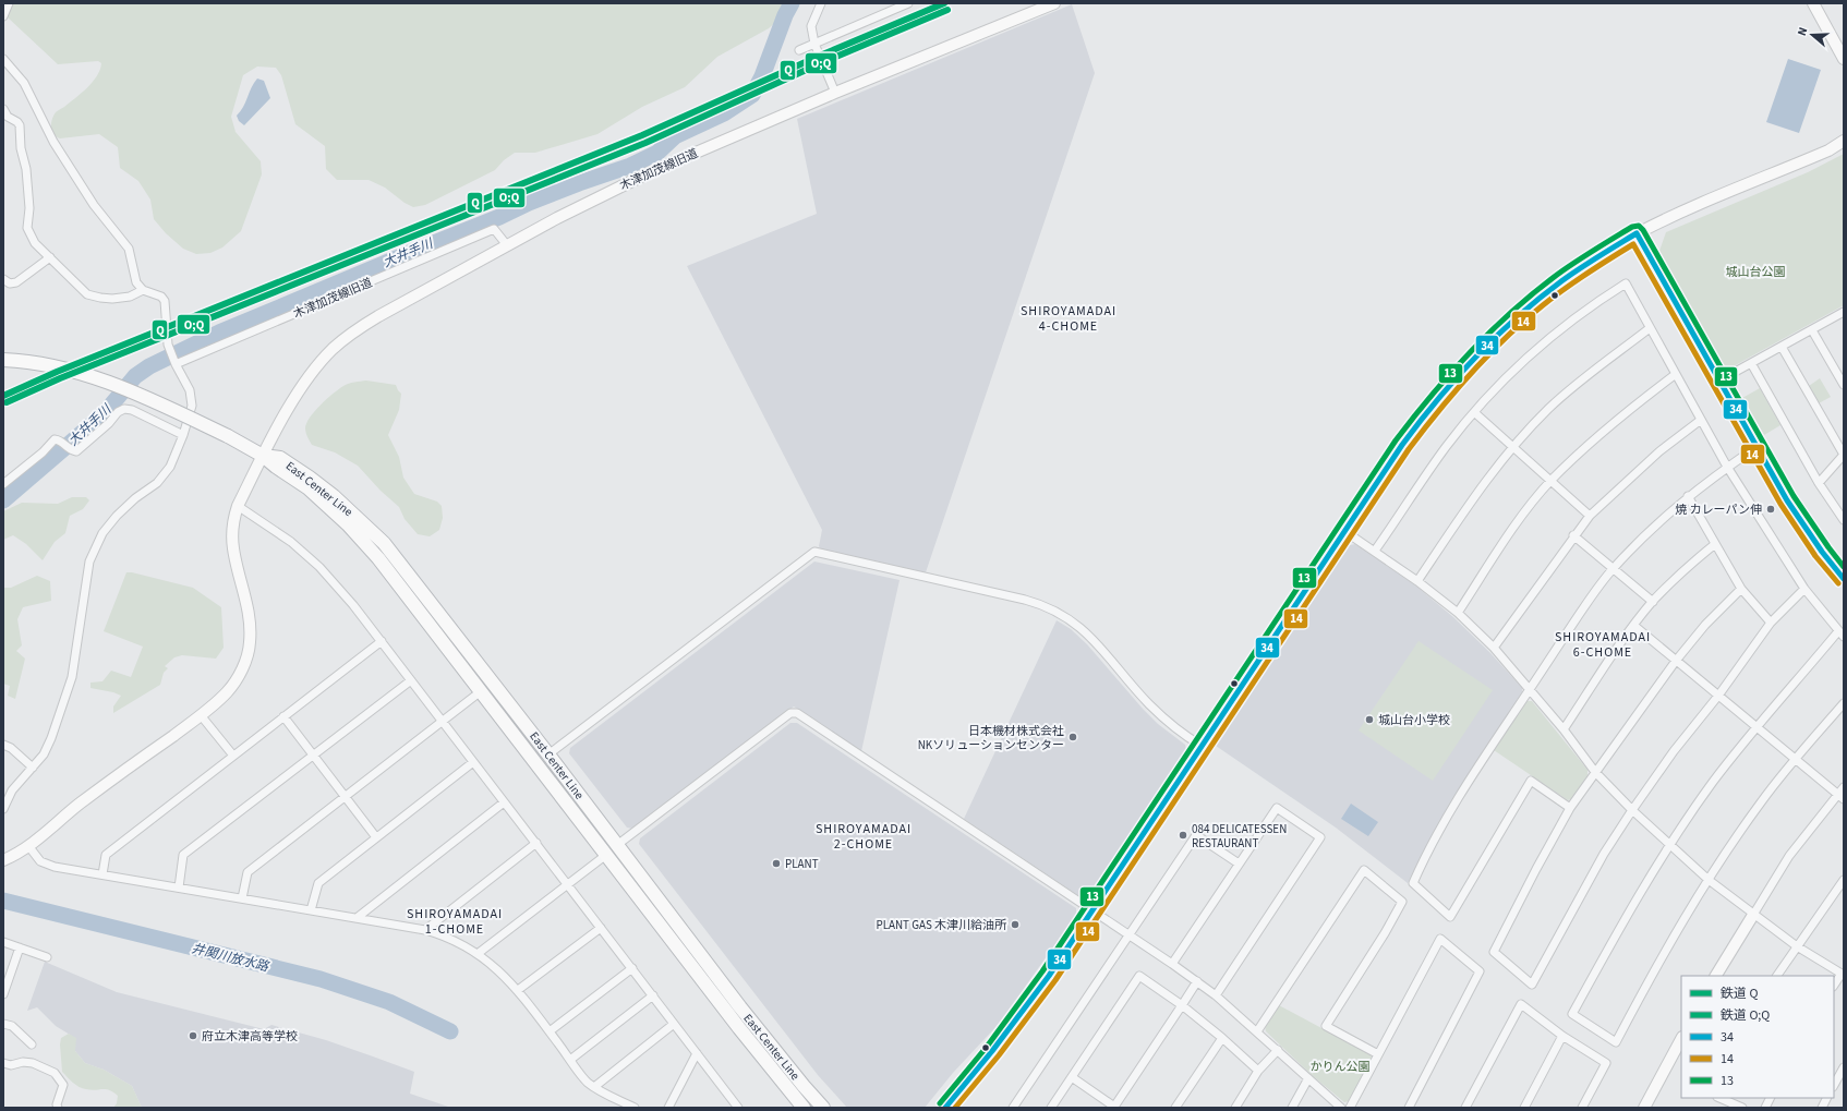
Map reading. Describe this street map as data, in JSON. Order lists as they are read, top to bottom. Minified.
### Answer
{"streets":{"highway":["East Center Line"],"street":["木津加茂線旧道"]},"districts":["SHIROYAMADAI 4-CHOME","SHIROYAMADAI 6-CHOME","SHIROYAMADAI 2-CHOME","SHIROYAMADAI 1-CHOME"],"water":["大井手川","井関川放水路"],"parks":["城山台公園","かりん公園"],"places":["焼 カレーパン伸","城山台小学校","日本機材株式会社 NKソリューションセンター","084 DELICATESSEN RESTAURANT","PLANT","PLANT GAS 木津川給油所","府立木津高等学校"],"lines":["rail line Q","rail line O;Q","transit line 13","transit line 34","transit line 14"],"legend":["鉄道 Q","鉄道 O;Q","34","14","13"],"north":"left"}
